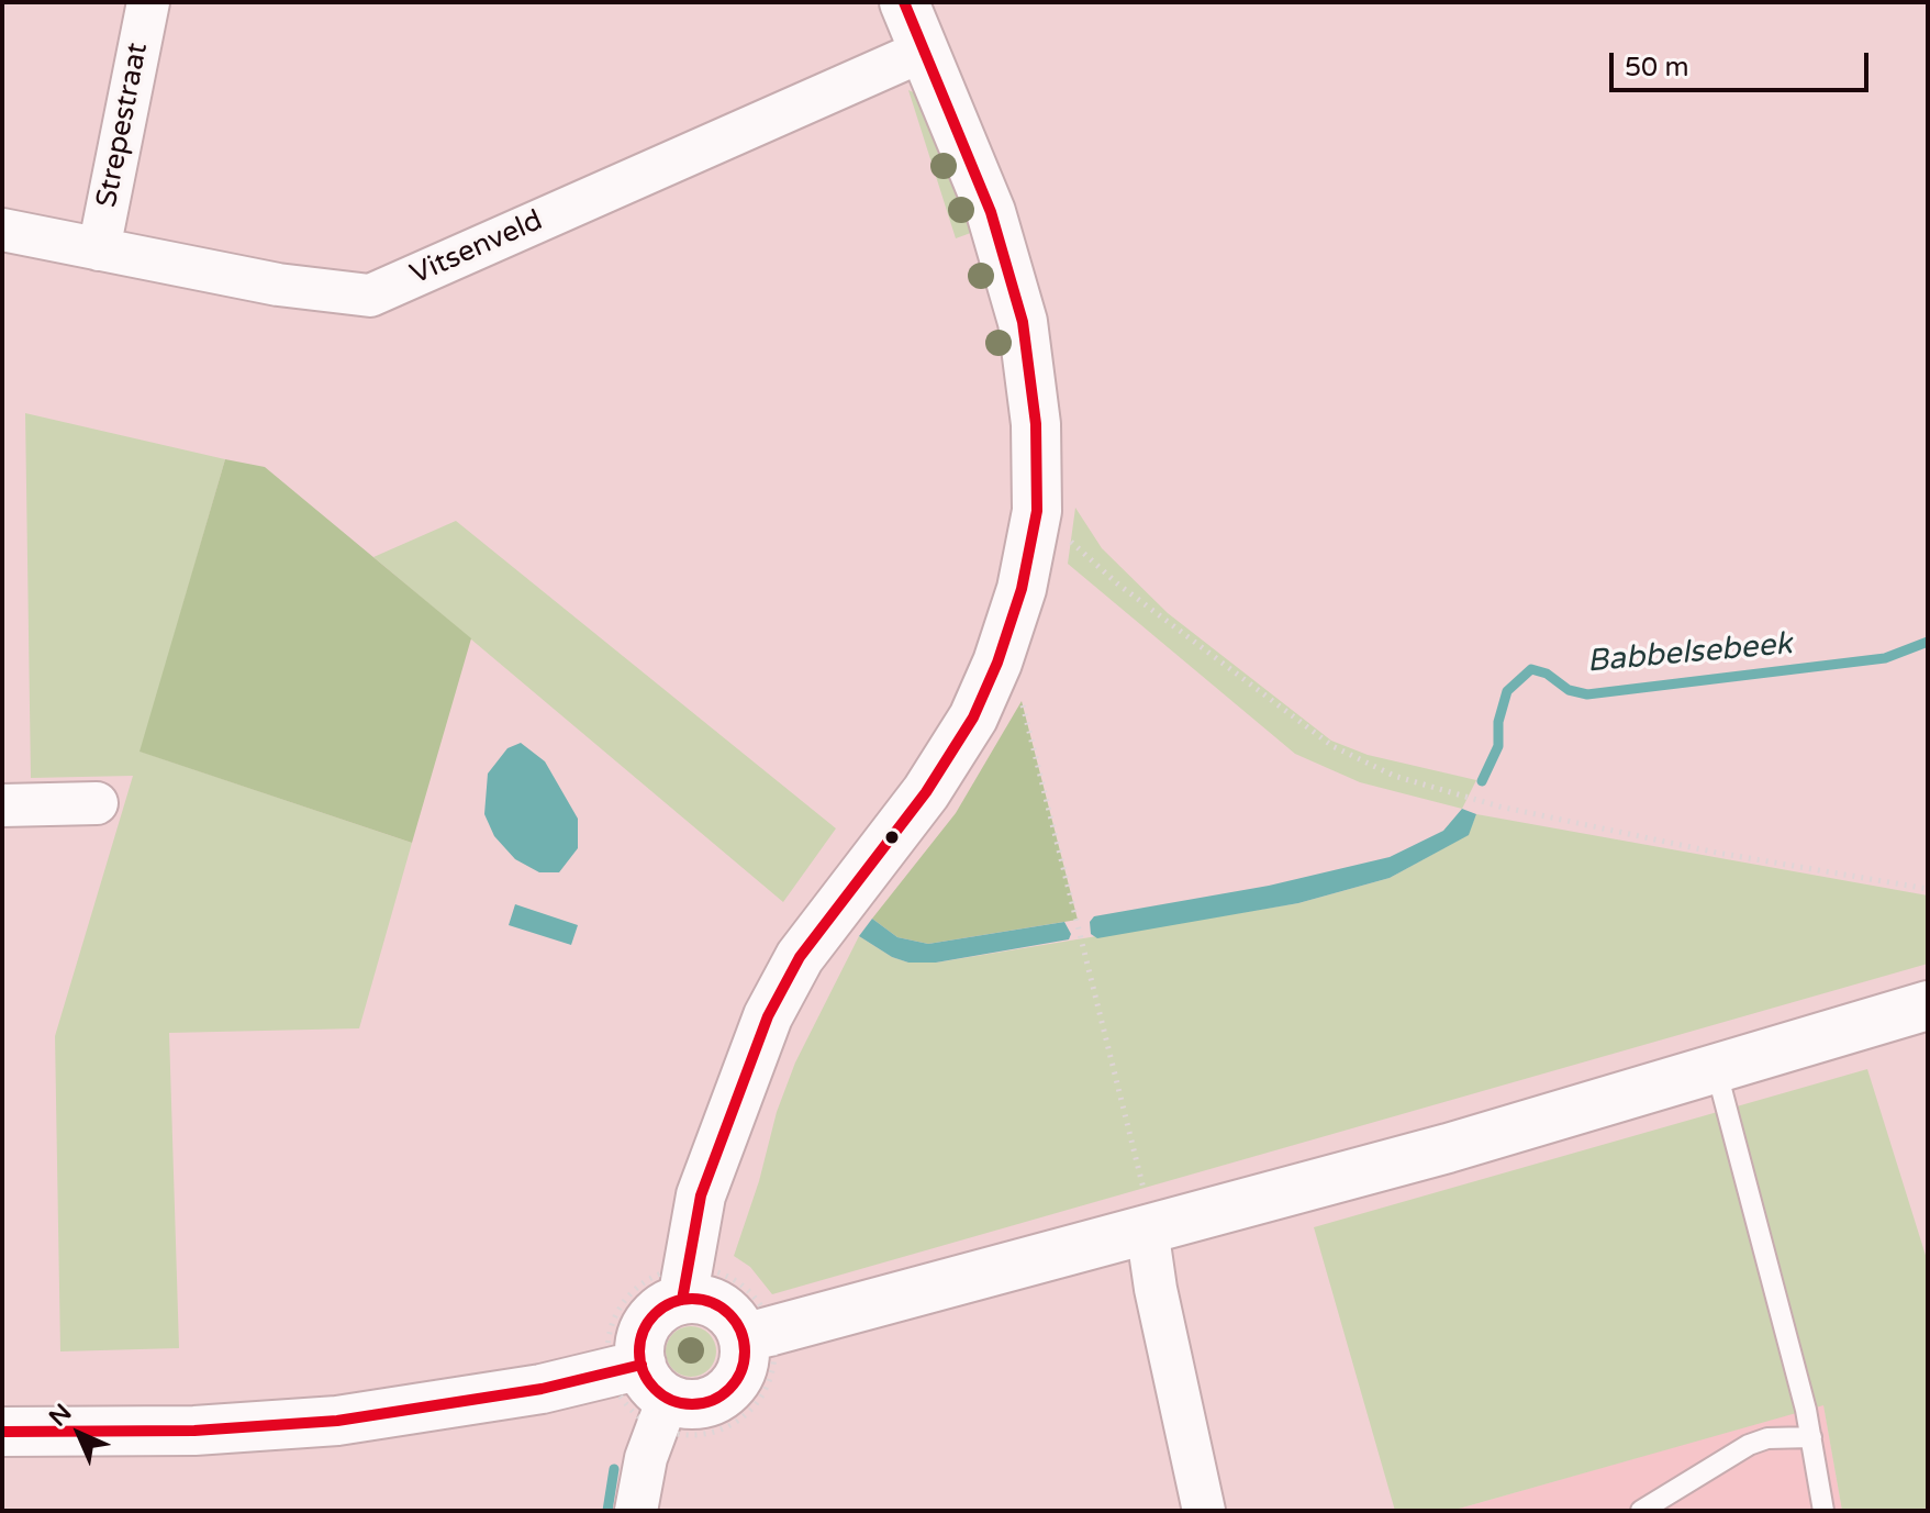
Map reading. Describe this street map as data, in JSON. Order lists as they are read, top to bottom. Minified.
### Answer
{"streets":{"street":["Strepestraat","Vitsenveld"]},"crossings":[["Strepestraat","Vitsenveld"]],"water":["Babbelsebeek"],"scale_bar":"50 m","north":"top left"}
